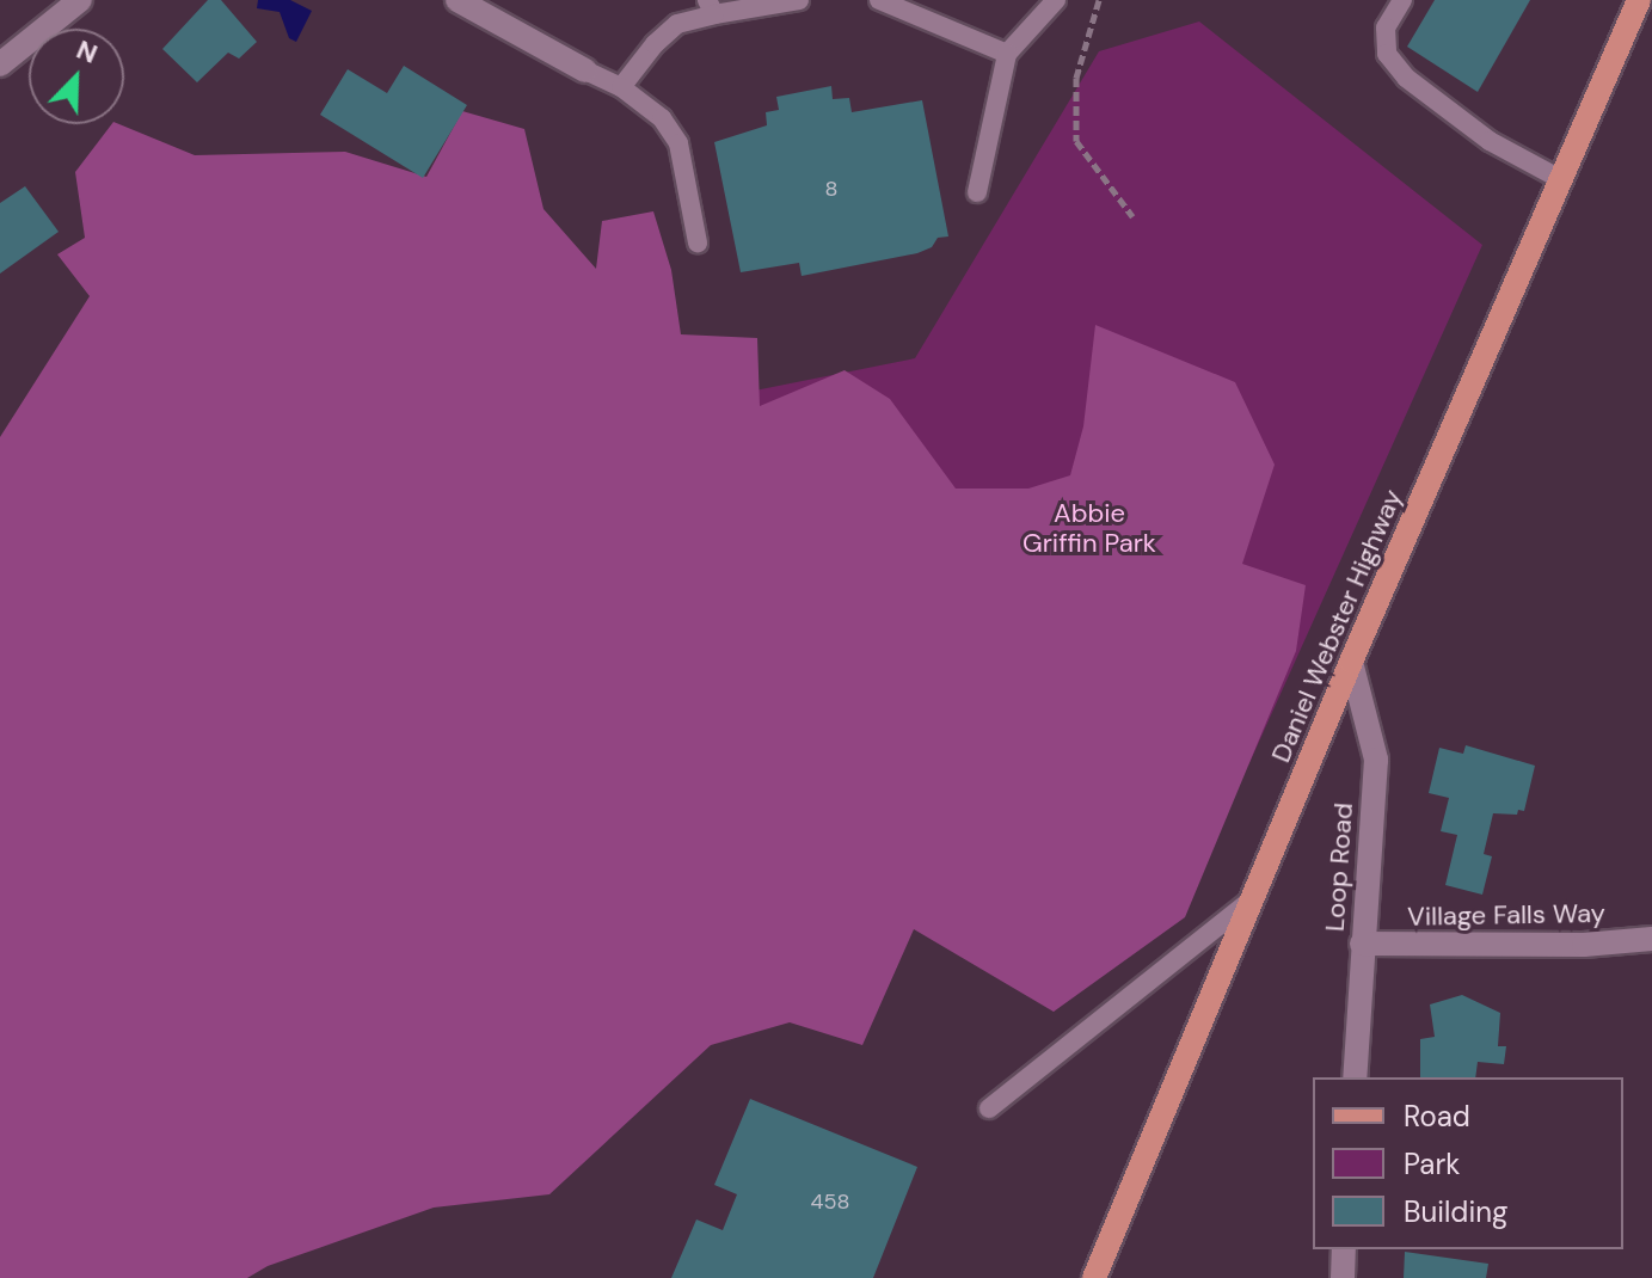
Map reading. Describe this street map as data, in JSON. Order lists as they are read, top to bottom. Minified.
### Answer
{"streets":{"main road":["Daniel Webster Highway"],"street":["Loop Road","Village Falls Way"]},"crossings":[["Daniel Webster Highway","Loop Road"],["Loop Road","Village Falls Way"]],"parks":["Abbie Griffin Park"],"house_numbers":["8","458"],"legend":["Road","Park","Building"],"north":"top right"}
